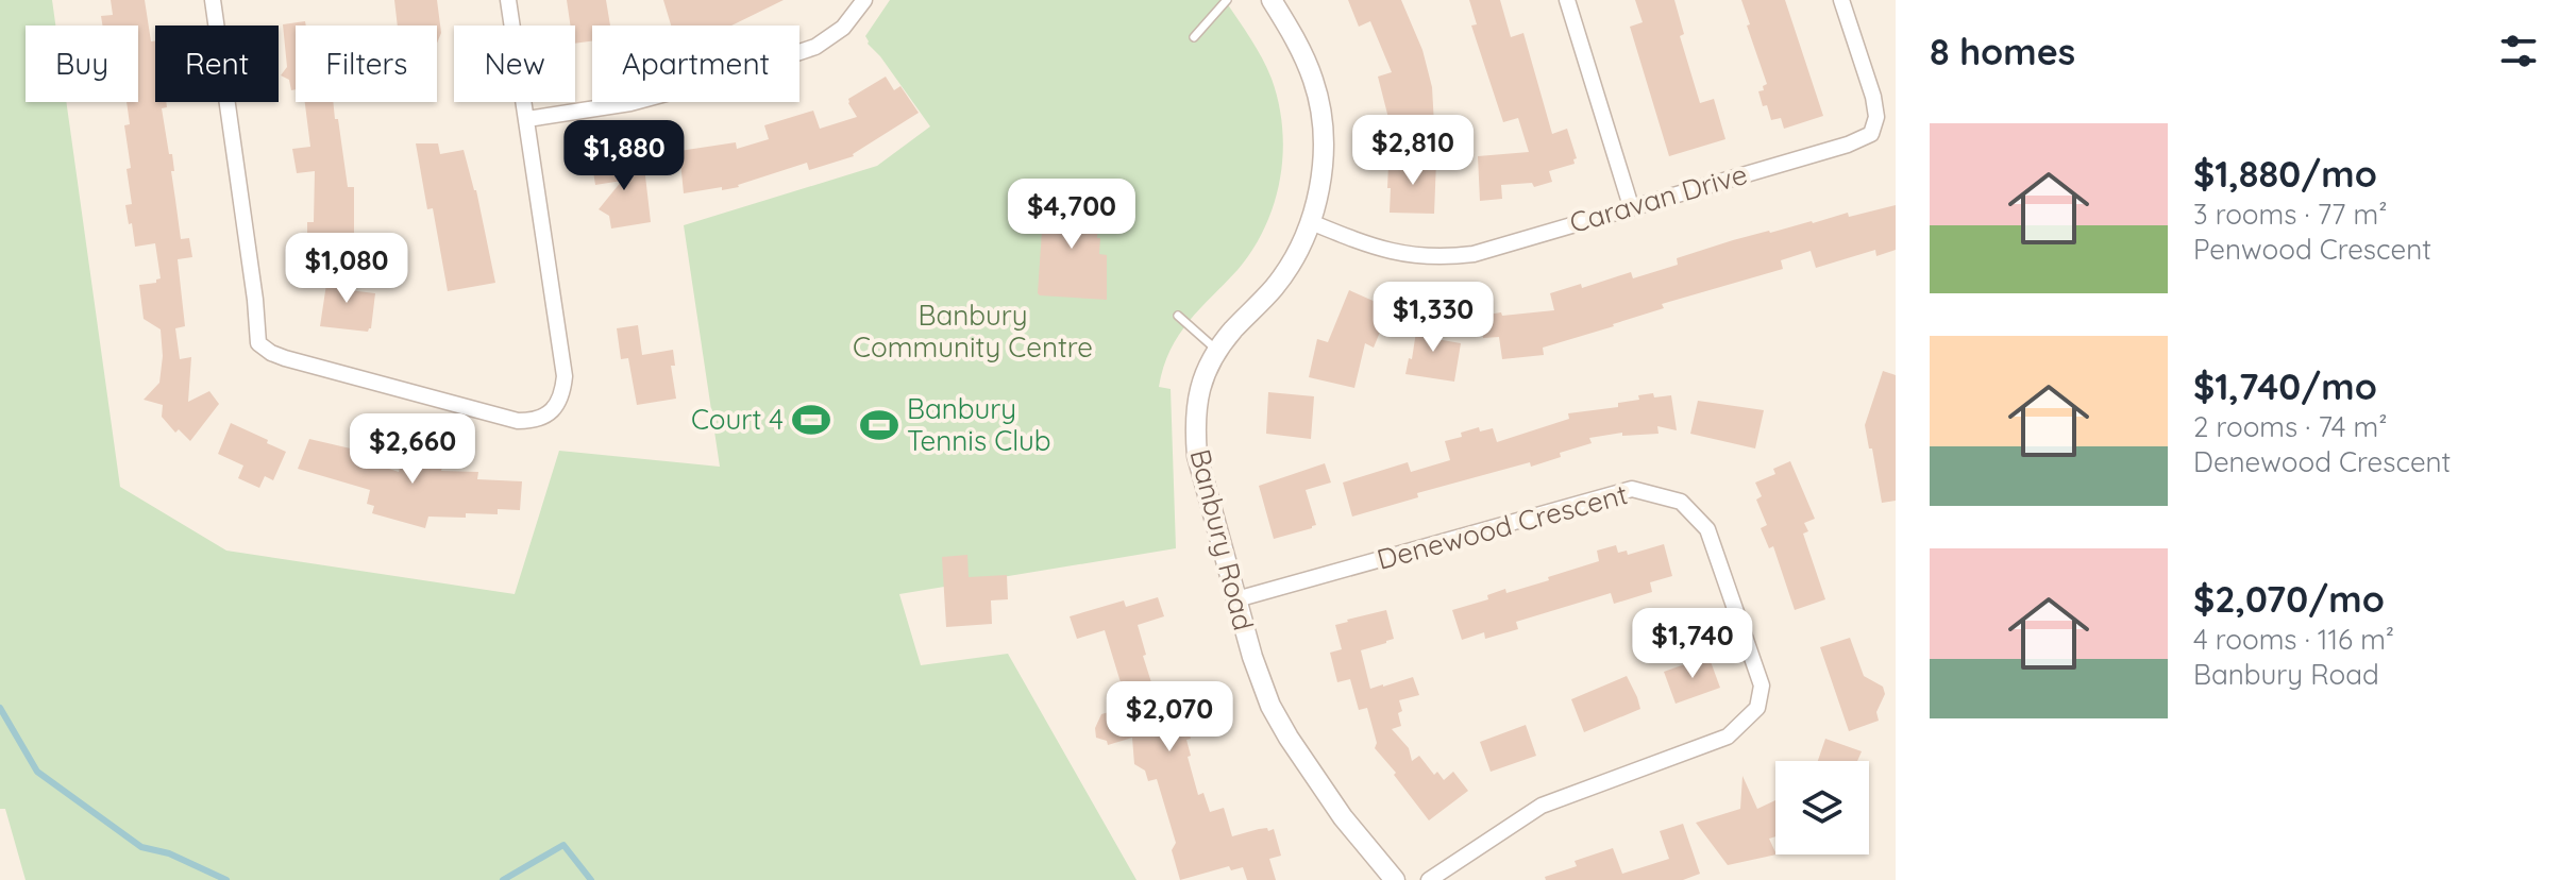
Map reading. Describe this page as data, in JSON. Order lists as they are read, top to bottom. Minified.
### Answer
{"streets":{"street":["Caravan Drive","Denewood Crescent","Banbury Road"]},"crossings":[["Caravan Drive","Banbury Road"],["Denewood Crescent","Banbury Road"]],"parks":["Banbury Community Centre"],"places":{"sports":["Court 4","Banbury Tennis Club"]},"page":{"heading":"8 homes","chip":["Buy","Rent","Filters","New","Apartment"],"list":[{"name":"$1,880/mo","note":"3 rooms · 77 m² · Penwood Crescent"},{"name":"$1,740/mo","note":"2 rooms · 74 m² · Denewood Crescent"},{"name":"$2,070/mo","note":"4 rooms · 116 m² · Banbury Road"}],"price":["$2,810","$1,880","$4,700","$1,080","$1,330","$2,660","$1,740","$2,070"]}}
